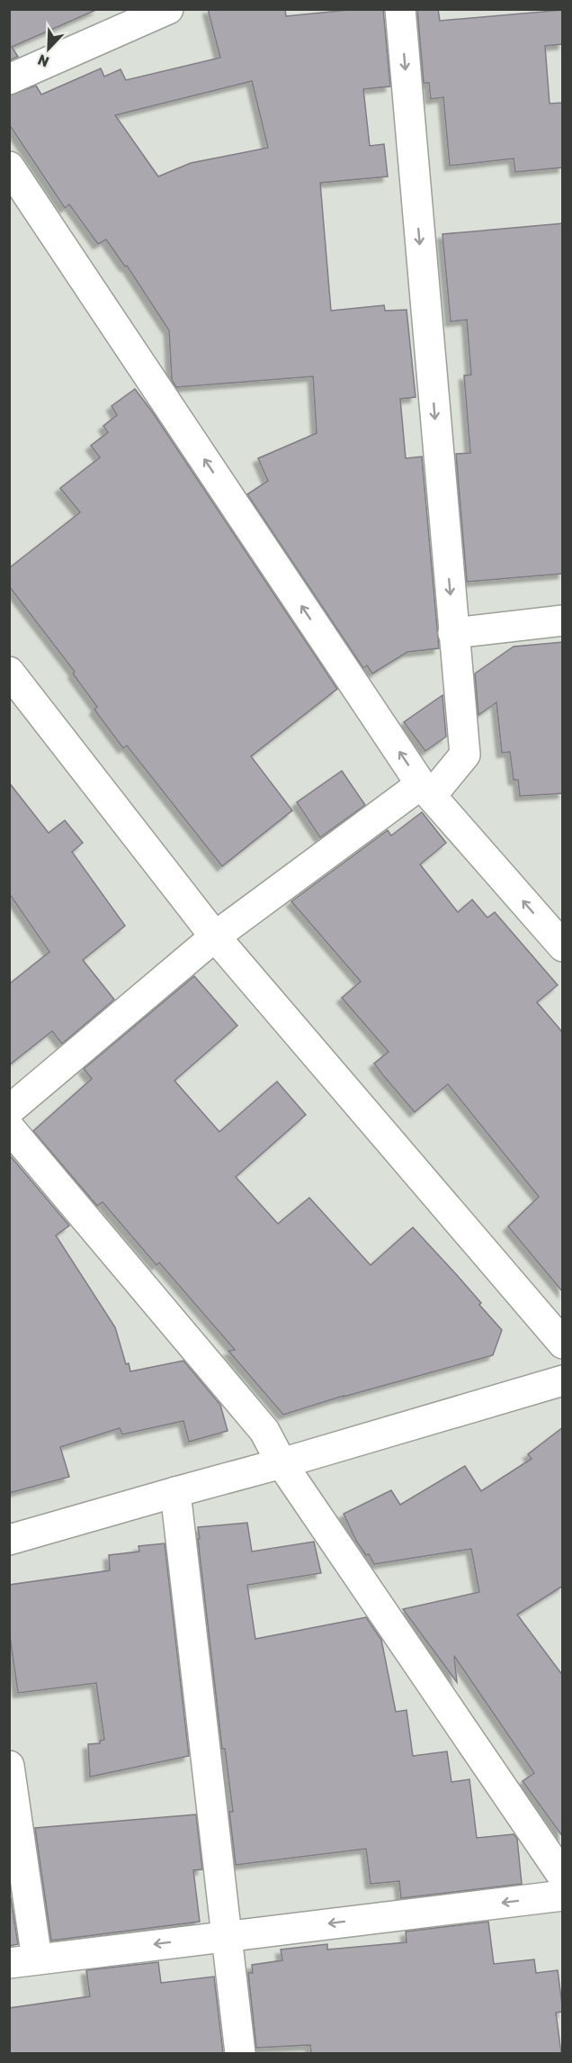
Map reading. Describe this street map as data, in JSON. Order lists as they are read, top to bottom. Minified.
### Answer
{"north":"bottom left"}
